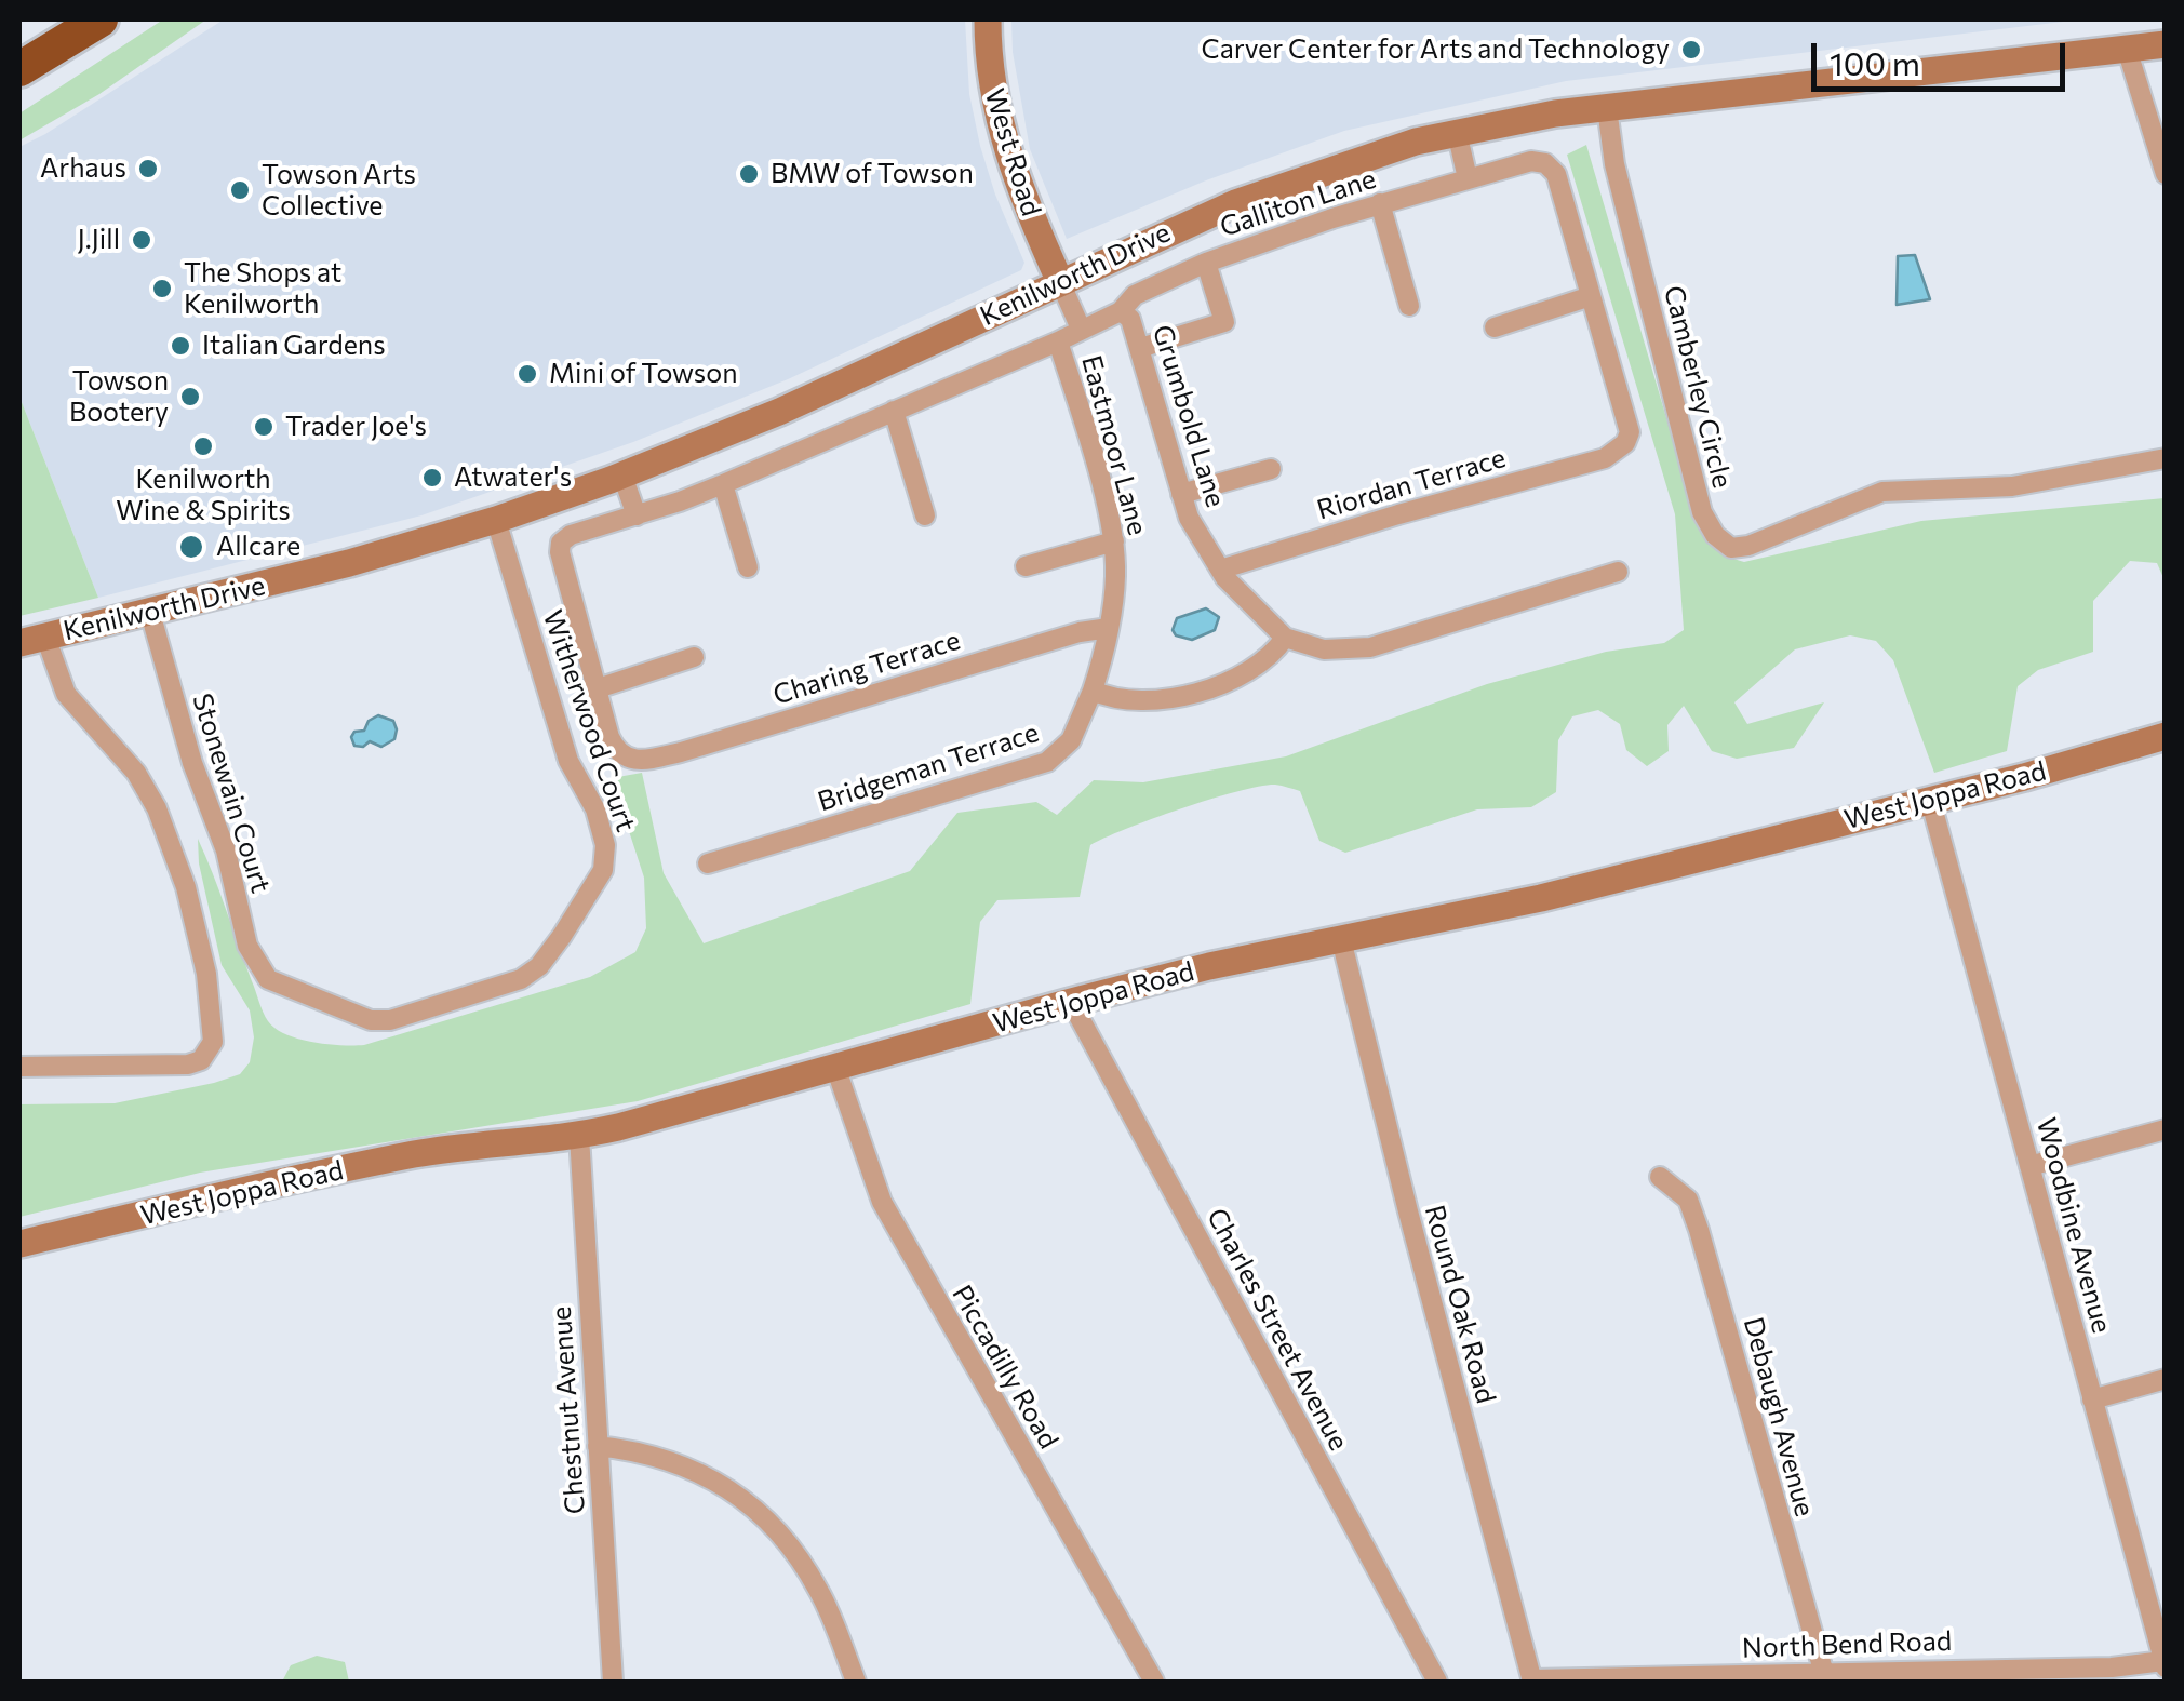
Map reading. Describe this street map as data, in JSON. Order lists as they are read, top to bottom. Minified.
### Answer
{"streets":{"street":["West Road","Galliton Lane","Kenilworth Drive","Camberley Circle","Grumbold Lane","Eastmoor Lane","Riordan Terrace","Charing Terrace","Witherwood Court","Bridgeman Terrace","Stonewain Court","West Joppa Road","Woodbine Avenue","Round Oak Road","Charles Street Avenue","Piccadilly Road","Chestnut Avenue","Debaugh Avenue","North Bend Road"]},"crossings":[["West Road","Kenilworth Drive"],["Galliton Lane","Grumbold Lane"],["Galliton Lane","Eastmoor Lane"],["Galliton Lane","Riordan Terrace"],["Galliton Lane","Charing Terrace"],["Kenilworth Drive","Camberley Circle"],["Kenilworth Drive","Witherwood Court"],["Kenilworth Drive","Stonewain Court"],["Grumbold Lane","Riordan Terrace"],["Eastmoor Lane","Charing Terrace"],["Eastmoor Lane","Bridgeman Terrace"],["Witherwood Court","Stonewain Court"],["West Joppa Road","Woodbine Avenue"],["West Joppa Road","Round Oak Road"],["West Joppa Road","Charles Street Avenue"],["West Joppa Road","Piccadilly Road"],["West Joppa Road","Chestnut Avenue"],["Woodbine Avenue","North Bend Road"],["Round Oak Road","North Bend Road"],["Debaugh Avenue","North Bend Road"]],"places":["Carver Center for Arts and Technology","Arhaus","BMW of Towson","Towson Arts Collective","J.Jill","The Shops at Kenilworth","Italian Gardens","Mini of Towson","Towson Bootery","Trader Joe's","Kenilworth Wine & Spirits","Atwater's","Allcare"],"scale_bar":"100 m"}
